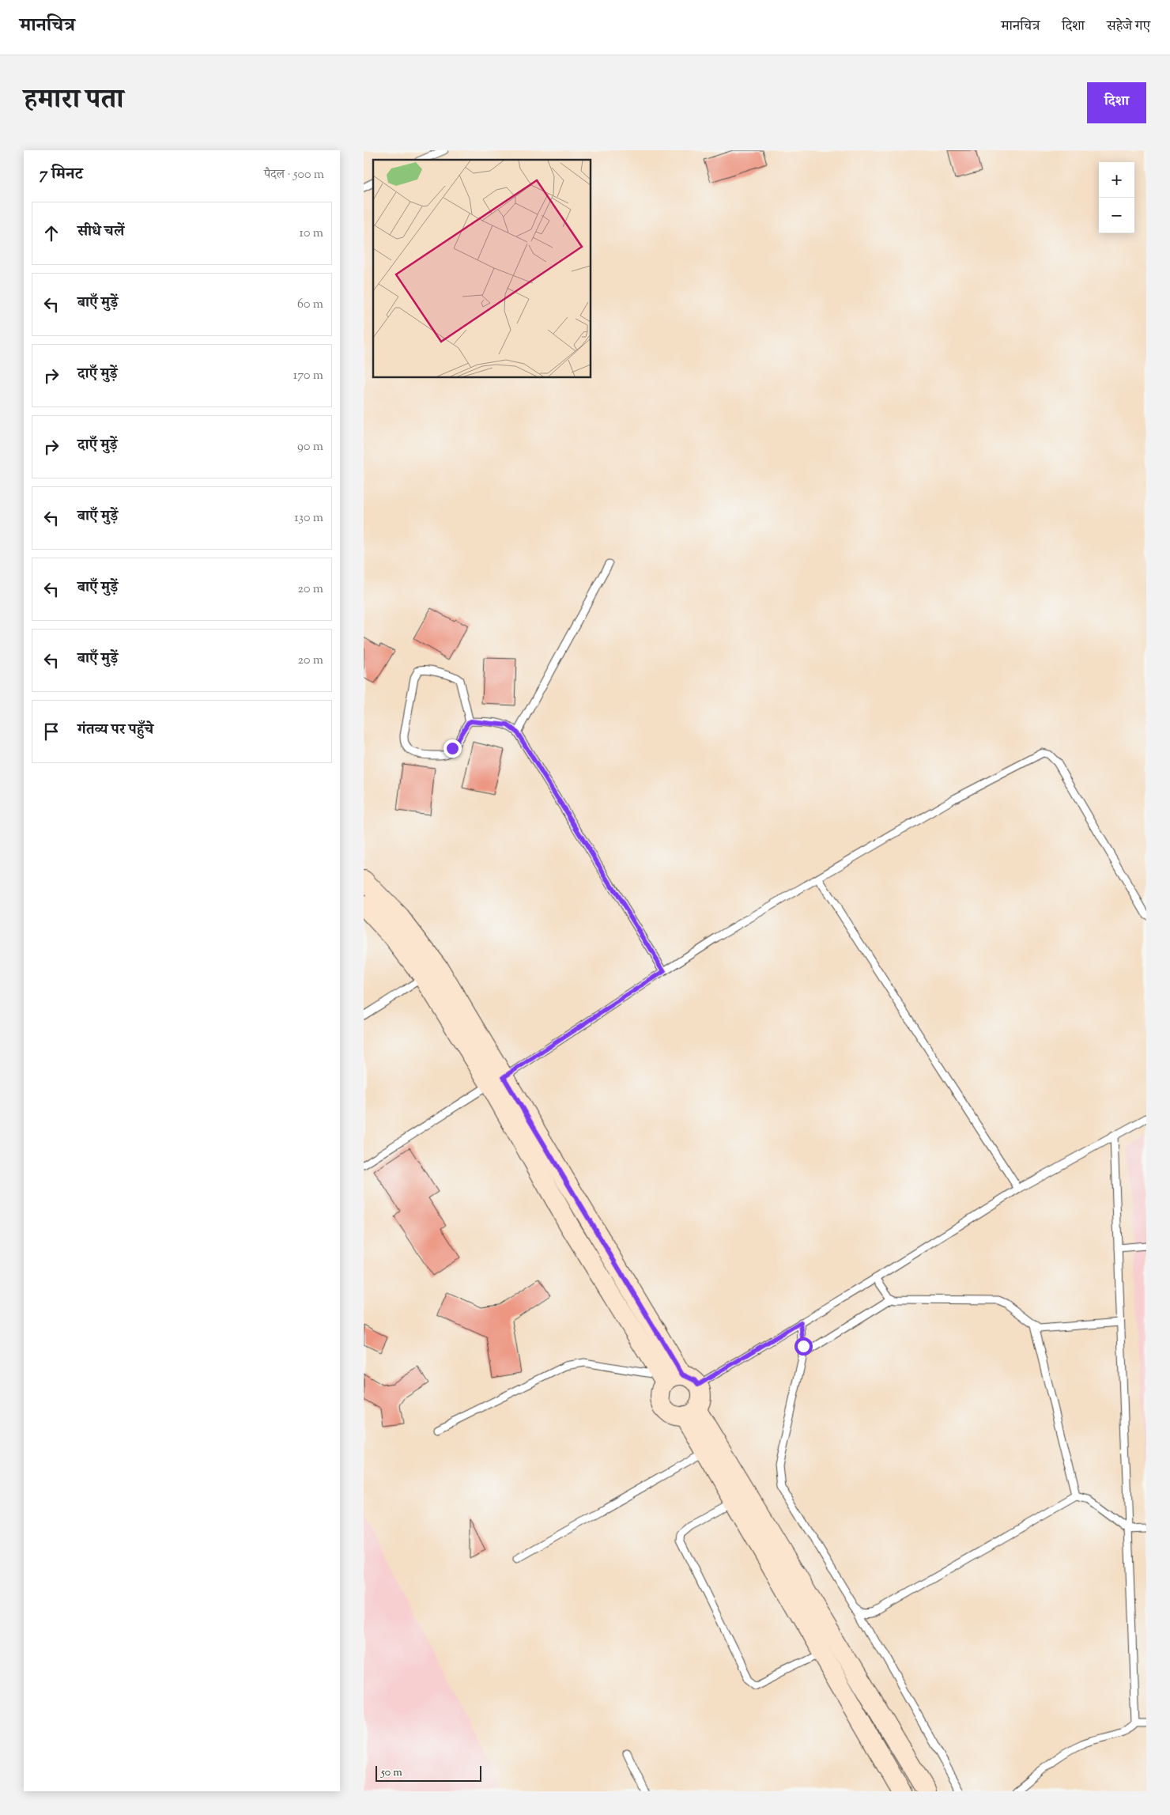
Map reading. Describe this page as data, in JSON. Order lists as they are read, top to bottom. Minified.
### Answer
{"scale_bar":"50 m","page":{"header":"मानचित्र","nav":["मानचित्र","दिशा","सहेजे गए"],"title":"हमारा पता","buttons":"दिशा","heading":["7 मिनट","पैदल · 500 m"],"map_buttons":["+","−"],"list":[["सीधे चलें","10 m"],["बाएँ मुड़ें","60 m"],["दाएँ मुड़ें","170 m"],["दाएँ मुड़ें","90 m"],["बाएँ मुड़ें","130 m"],["बाएँ मुड़ें","20 m"],["बाएँ मुड़ें","20 m"],"गंतव्य पर पहुँचे"],"scale":"50 m"}}
